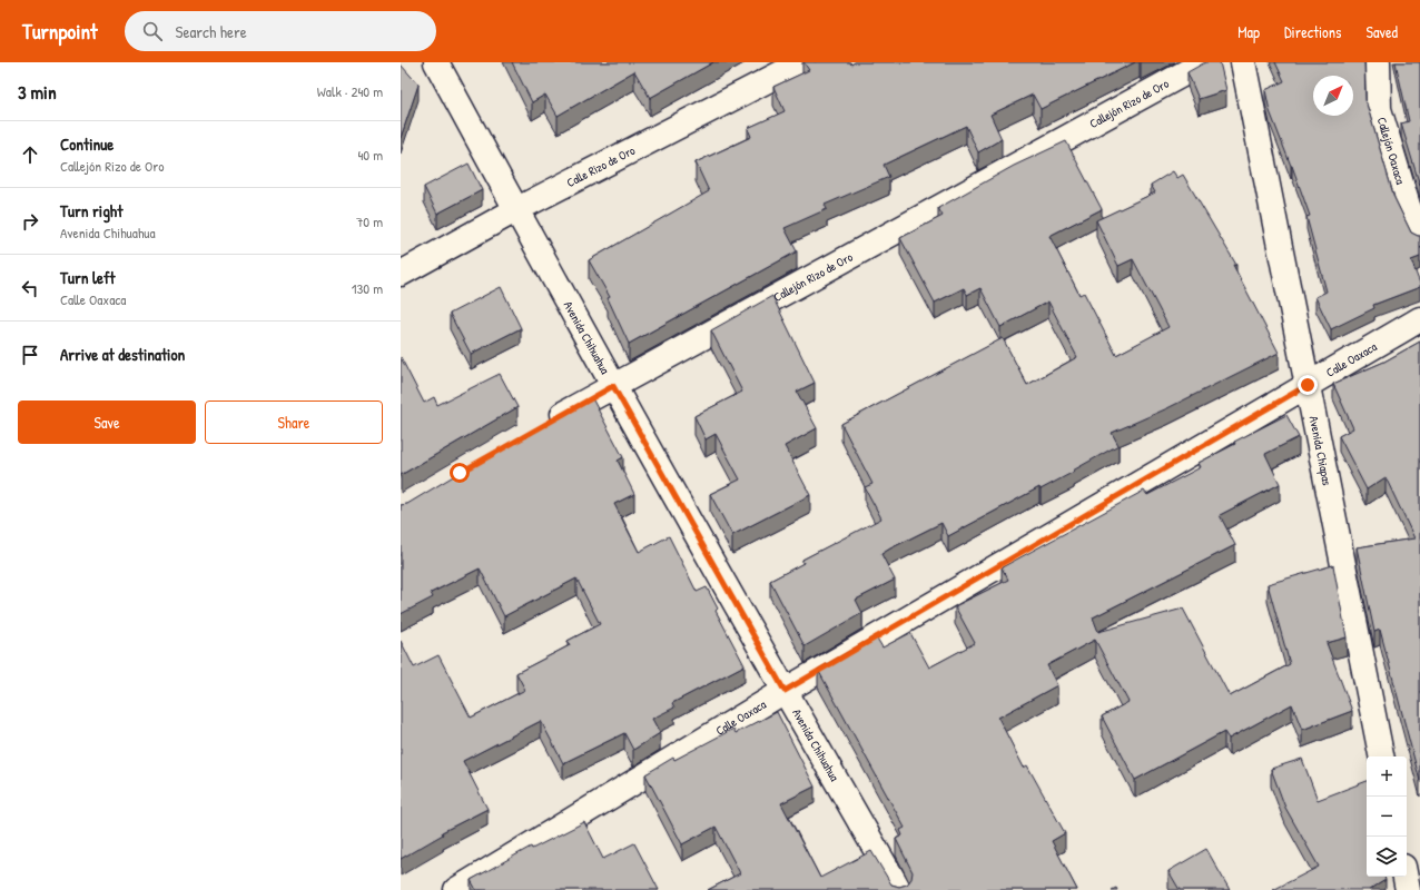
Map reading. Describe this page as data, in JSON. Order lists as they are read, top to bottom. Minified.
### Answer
{"streets":{"street":["Callejón Rizo de Oro","Callejón Oaxaca","Calle Rizo de Oro","Avenida Chihuahua","Calle Oaxaca","Avenida Chiapas"]},"crossings":[["Callejón Rizo de Oro","Avenida Chihuahua"],["Calle Rizo de Oro","Avenida Chihuahua"],["Avenida Chihuahua","Calle Oaxaca"],["Calle Oaxaca","Avenida Chiapas"]],"north":"top right","page":{"header":"Turnpoint","search":"Search here","nav":["Map","Directions","Saved"],"heading":["3 min","Walk · 240 m"],"list":[["Continue","Callejón Rizo de Oro","40 m"],["Turn right","Avenida Chihuahua","70 m"],["Turn left","Calle Oaxaca","130 m"],"Arrive at destination"],"buttons":["Save","Share"],"map_buttons":["+","−"]}}
